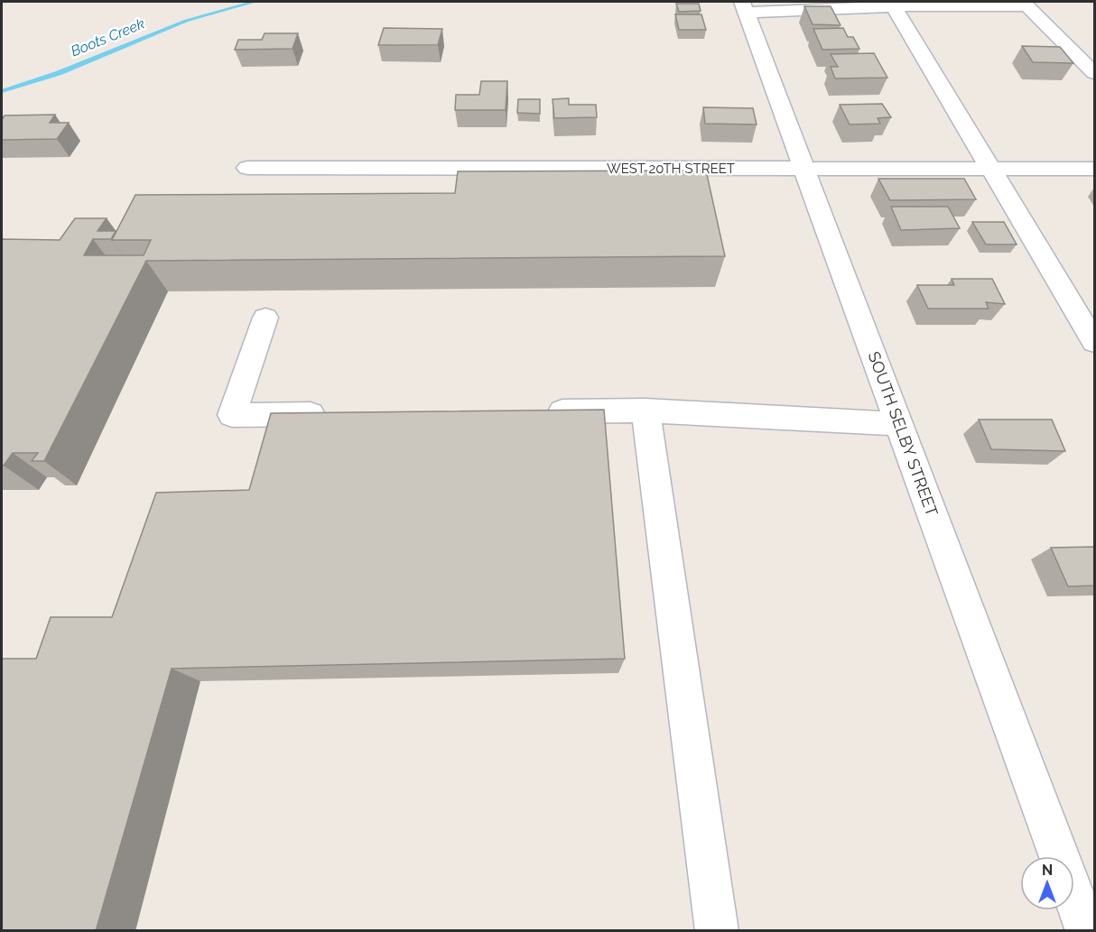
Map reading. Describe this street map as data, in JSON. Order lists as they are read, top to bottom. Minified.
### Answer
{"streets":{"street":["WEST 20TH STREET","SOUTH SELBY STREET"]},"crossings":[["WEST 20TH STREET","SOUTH SELBY STREET"]],"water":["Boots Creek"],"north":"top"}
